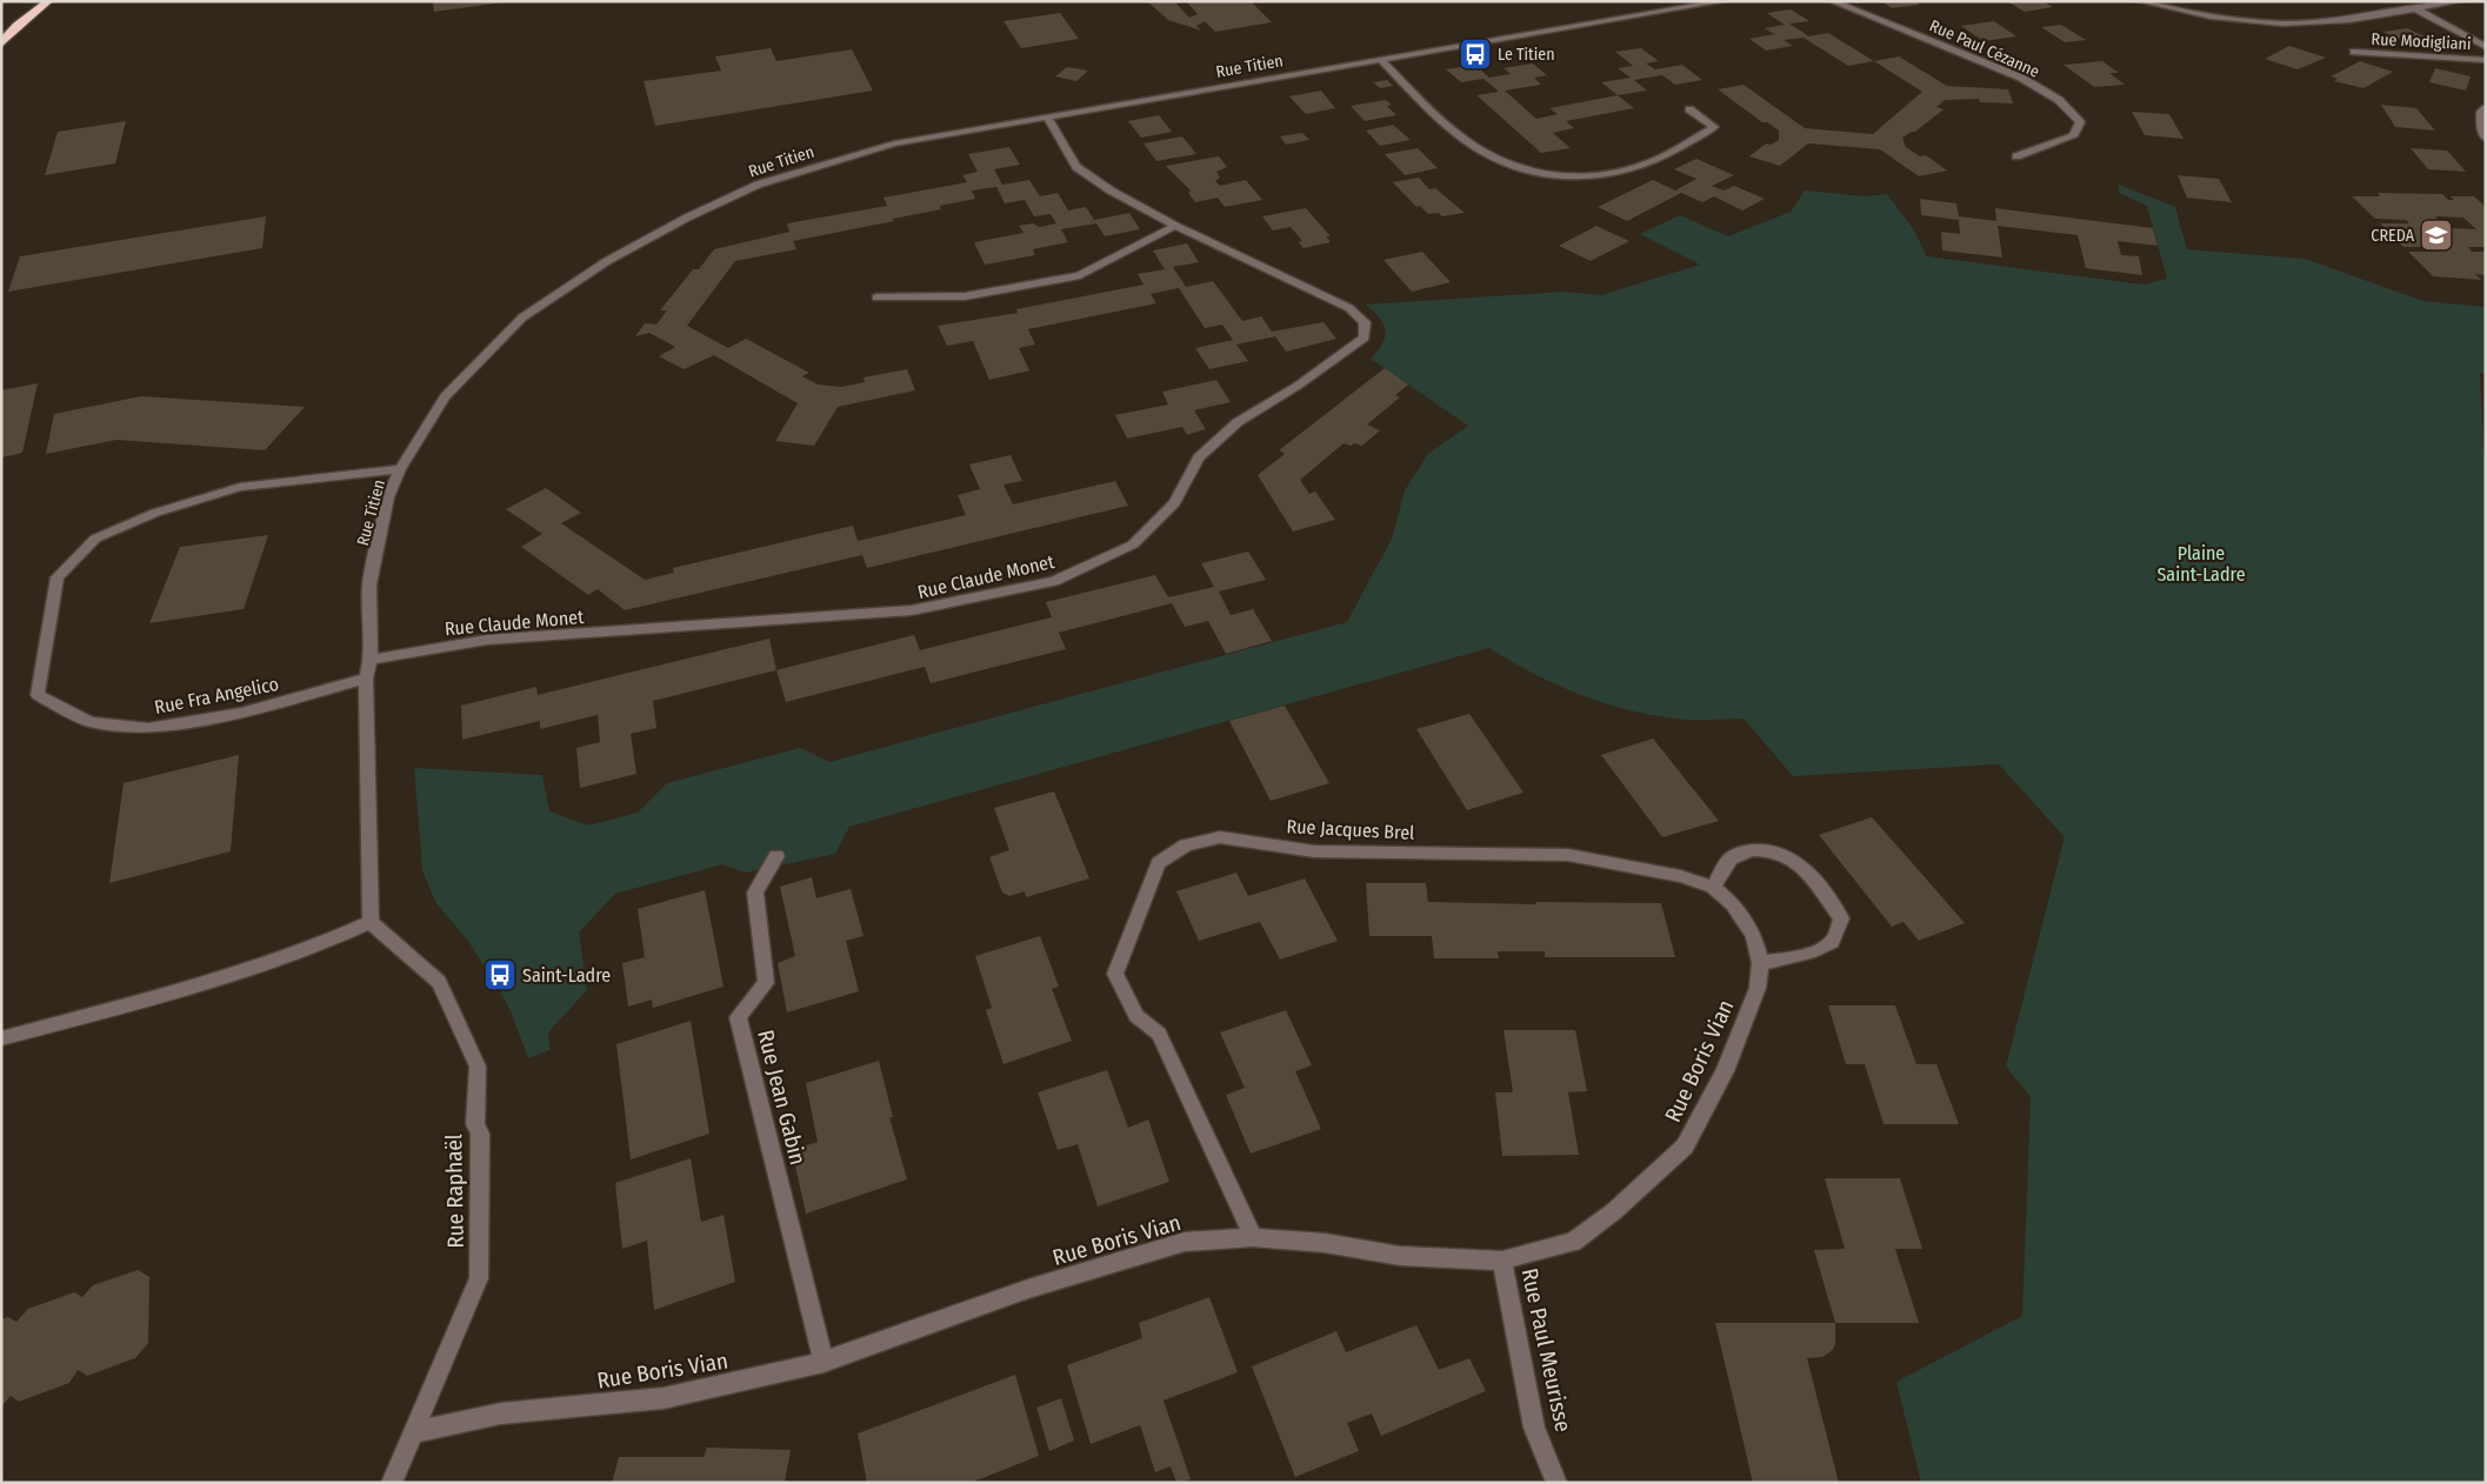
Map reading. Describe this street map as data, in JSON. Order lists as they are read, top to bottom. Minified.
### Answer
{"streets":{"street":["Rue Modigliani","Rue Paul Cézanne","Rue Titien","Rue Claude Monet","Rue Fra Angelico","Rue Jacques Brel","Rue Boris Vian","Rue Jean Gabin","Rue Raphaël","Rue Paul Meurisse"]},"crossings":[["Rue Titien","Rue Claude Monet"],["Rue Titien","Rue Fra Angelico"],["Rue Titien","Rue Raphaël"],["Rue Jacques Brel","Rue Boris Vian"],["Rue Boris Vian","Rue Jean Gabin"],["Rue Boris Vian","Rue Raphaël"],["Rue Boris Vian","Rue Paul Meurisse"]],"parks":["Plaine Saint-Ladre"],"places":{"bus stop":["Le Titien","Saint-Ladre"],"school or university":["CREDA"]}}
